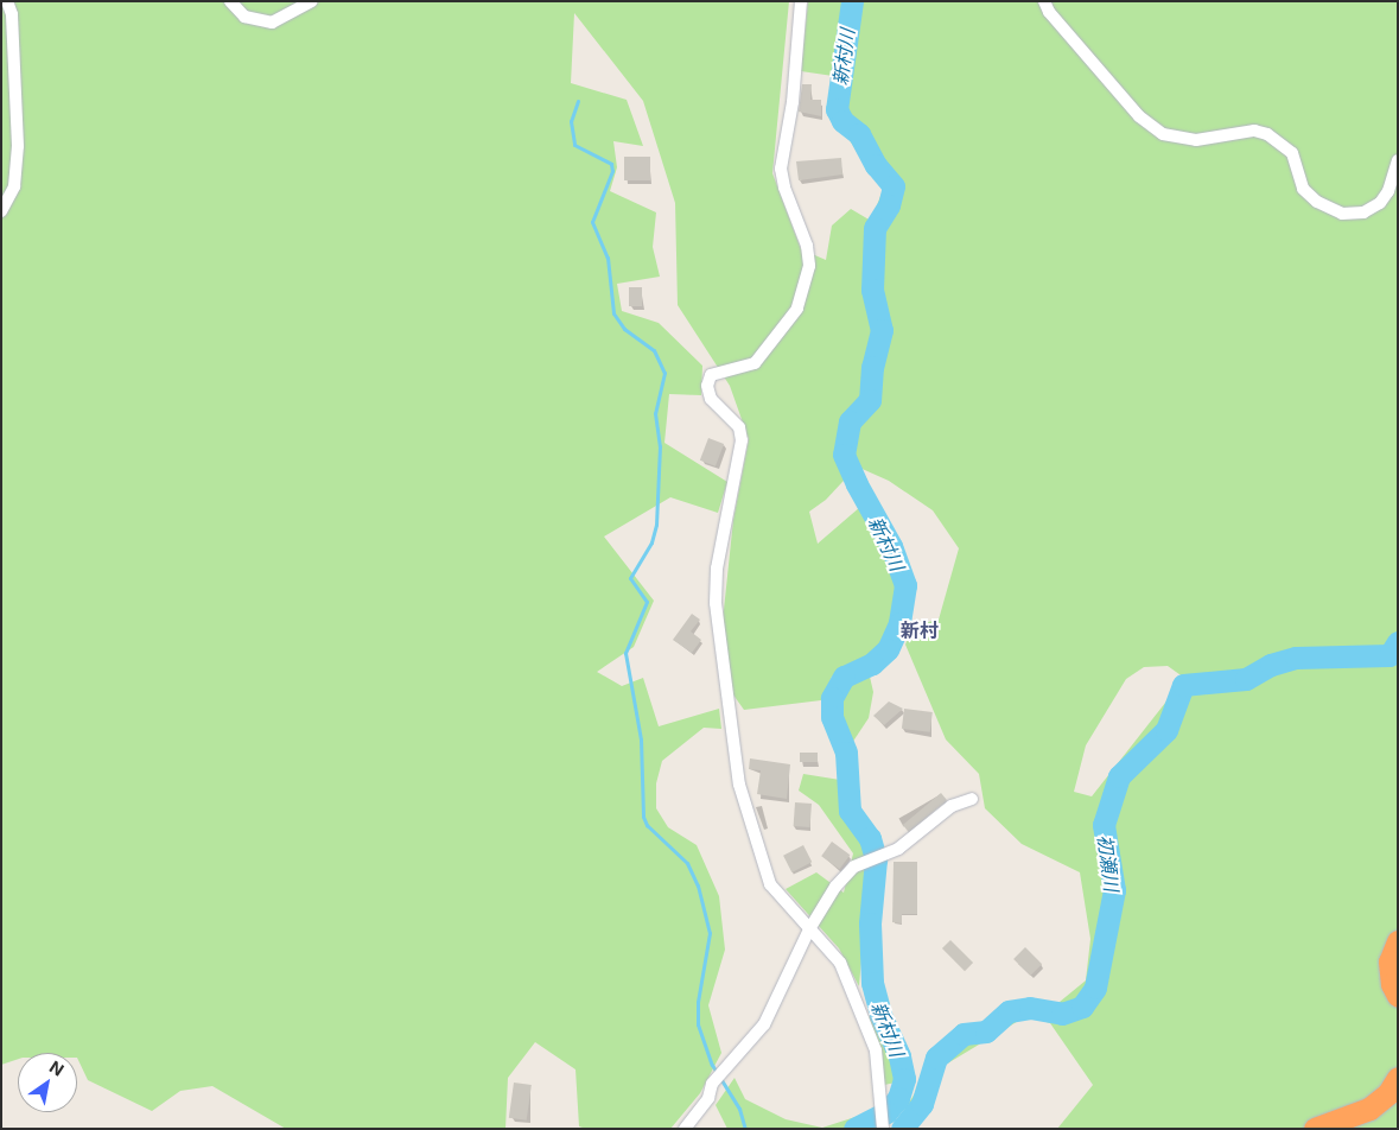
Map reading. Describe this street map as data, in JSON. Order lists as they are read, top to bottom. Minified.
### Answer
{"districts":["新村"],"water":["新村川","初瀬川"],"north":"top right"}
